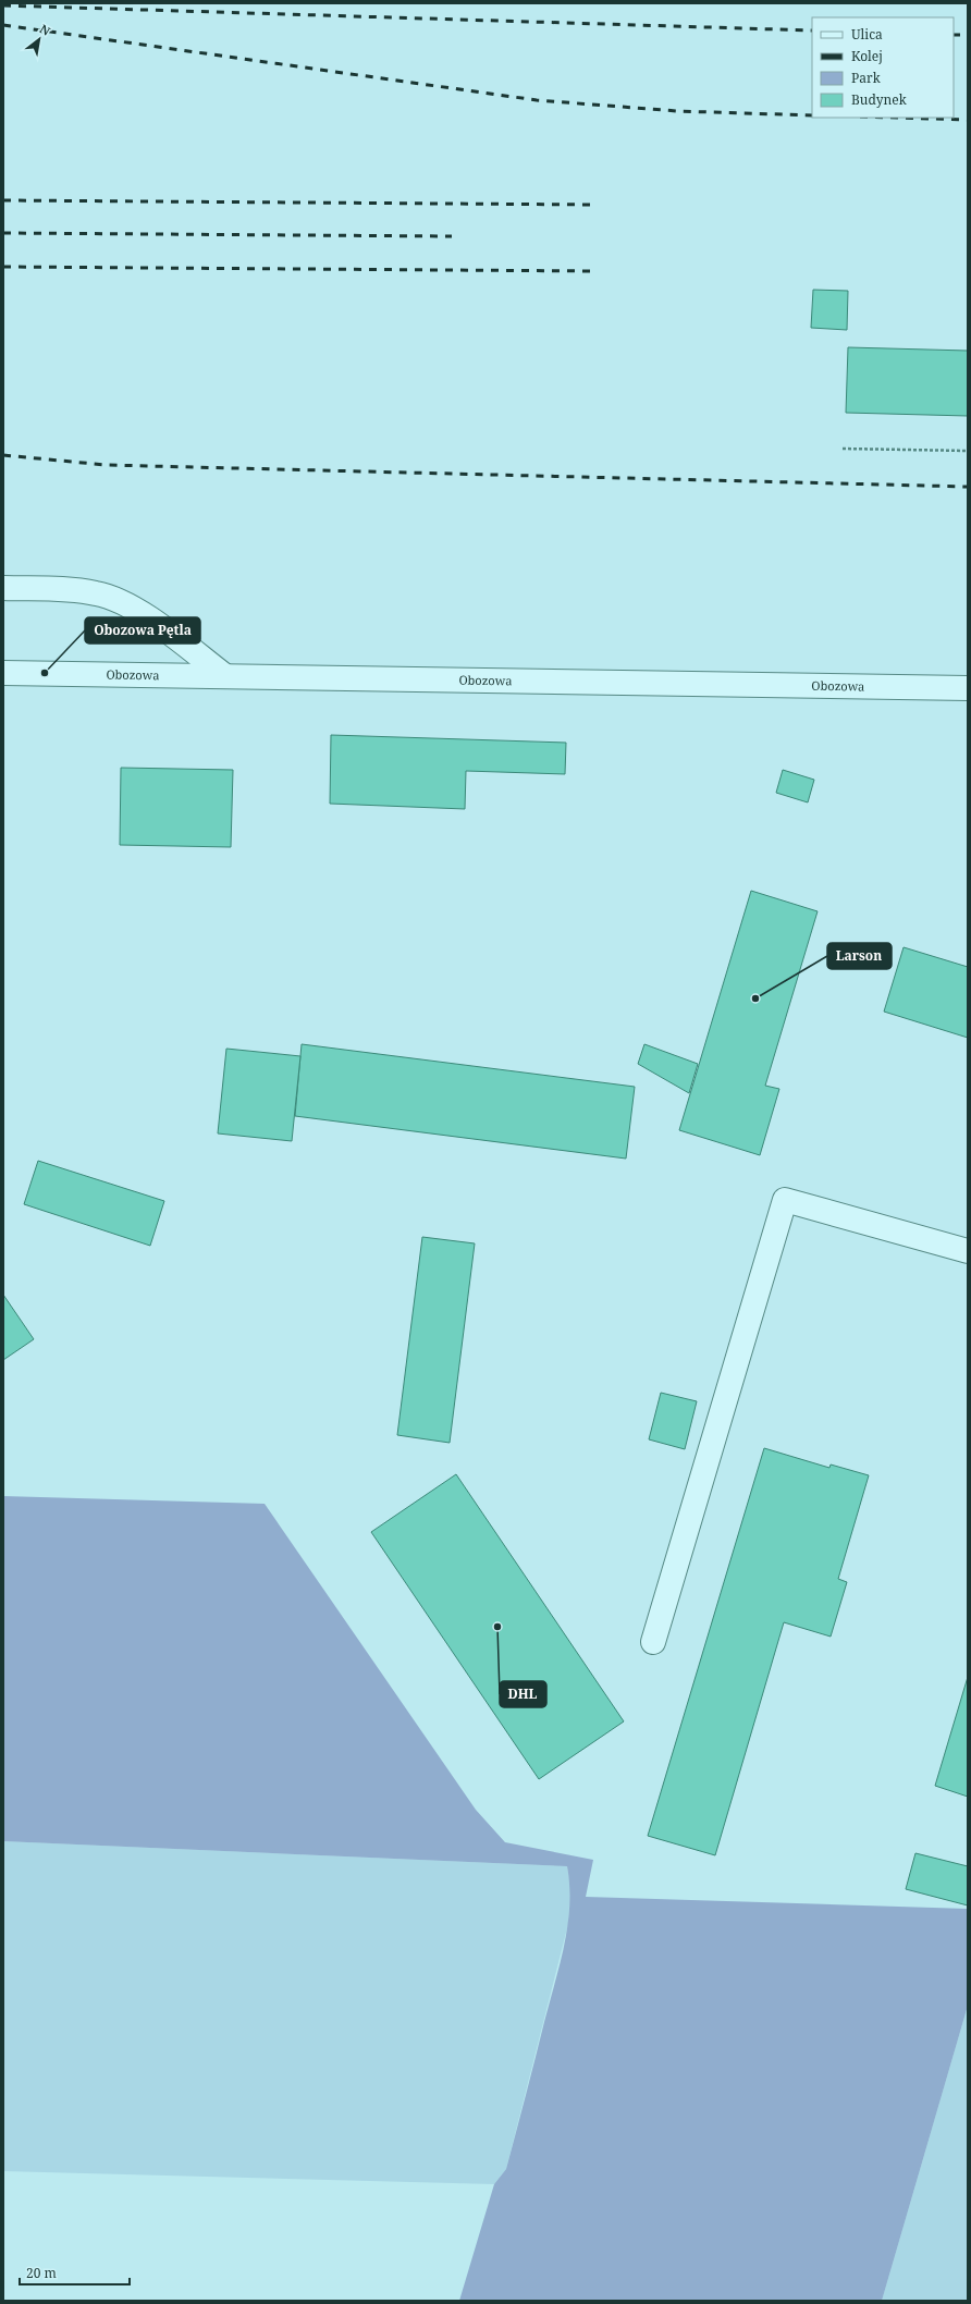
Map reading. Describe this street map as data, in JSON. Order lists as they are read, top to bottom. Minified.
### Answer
{"streets":{"street":["Obozowa"]},"places":["Obozowa Pętla","Larson","DHL"],"legend":["Ulica","Kolej","Park","Budynek"],"scale_bar":"20 m","north":"top right"}
